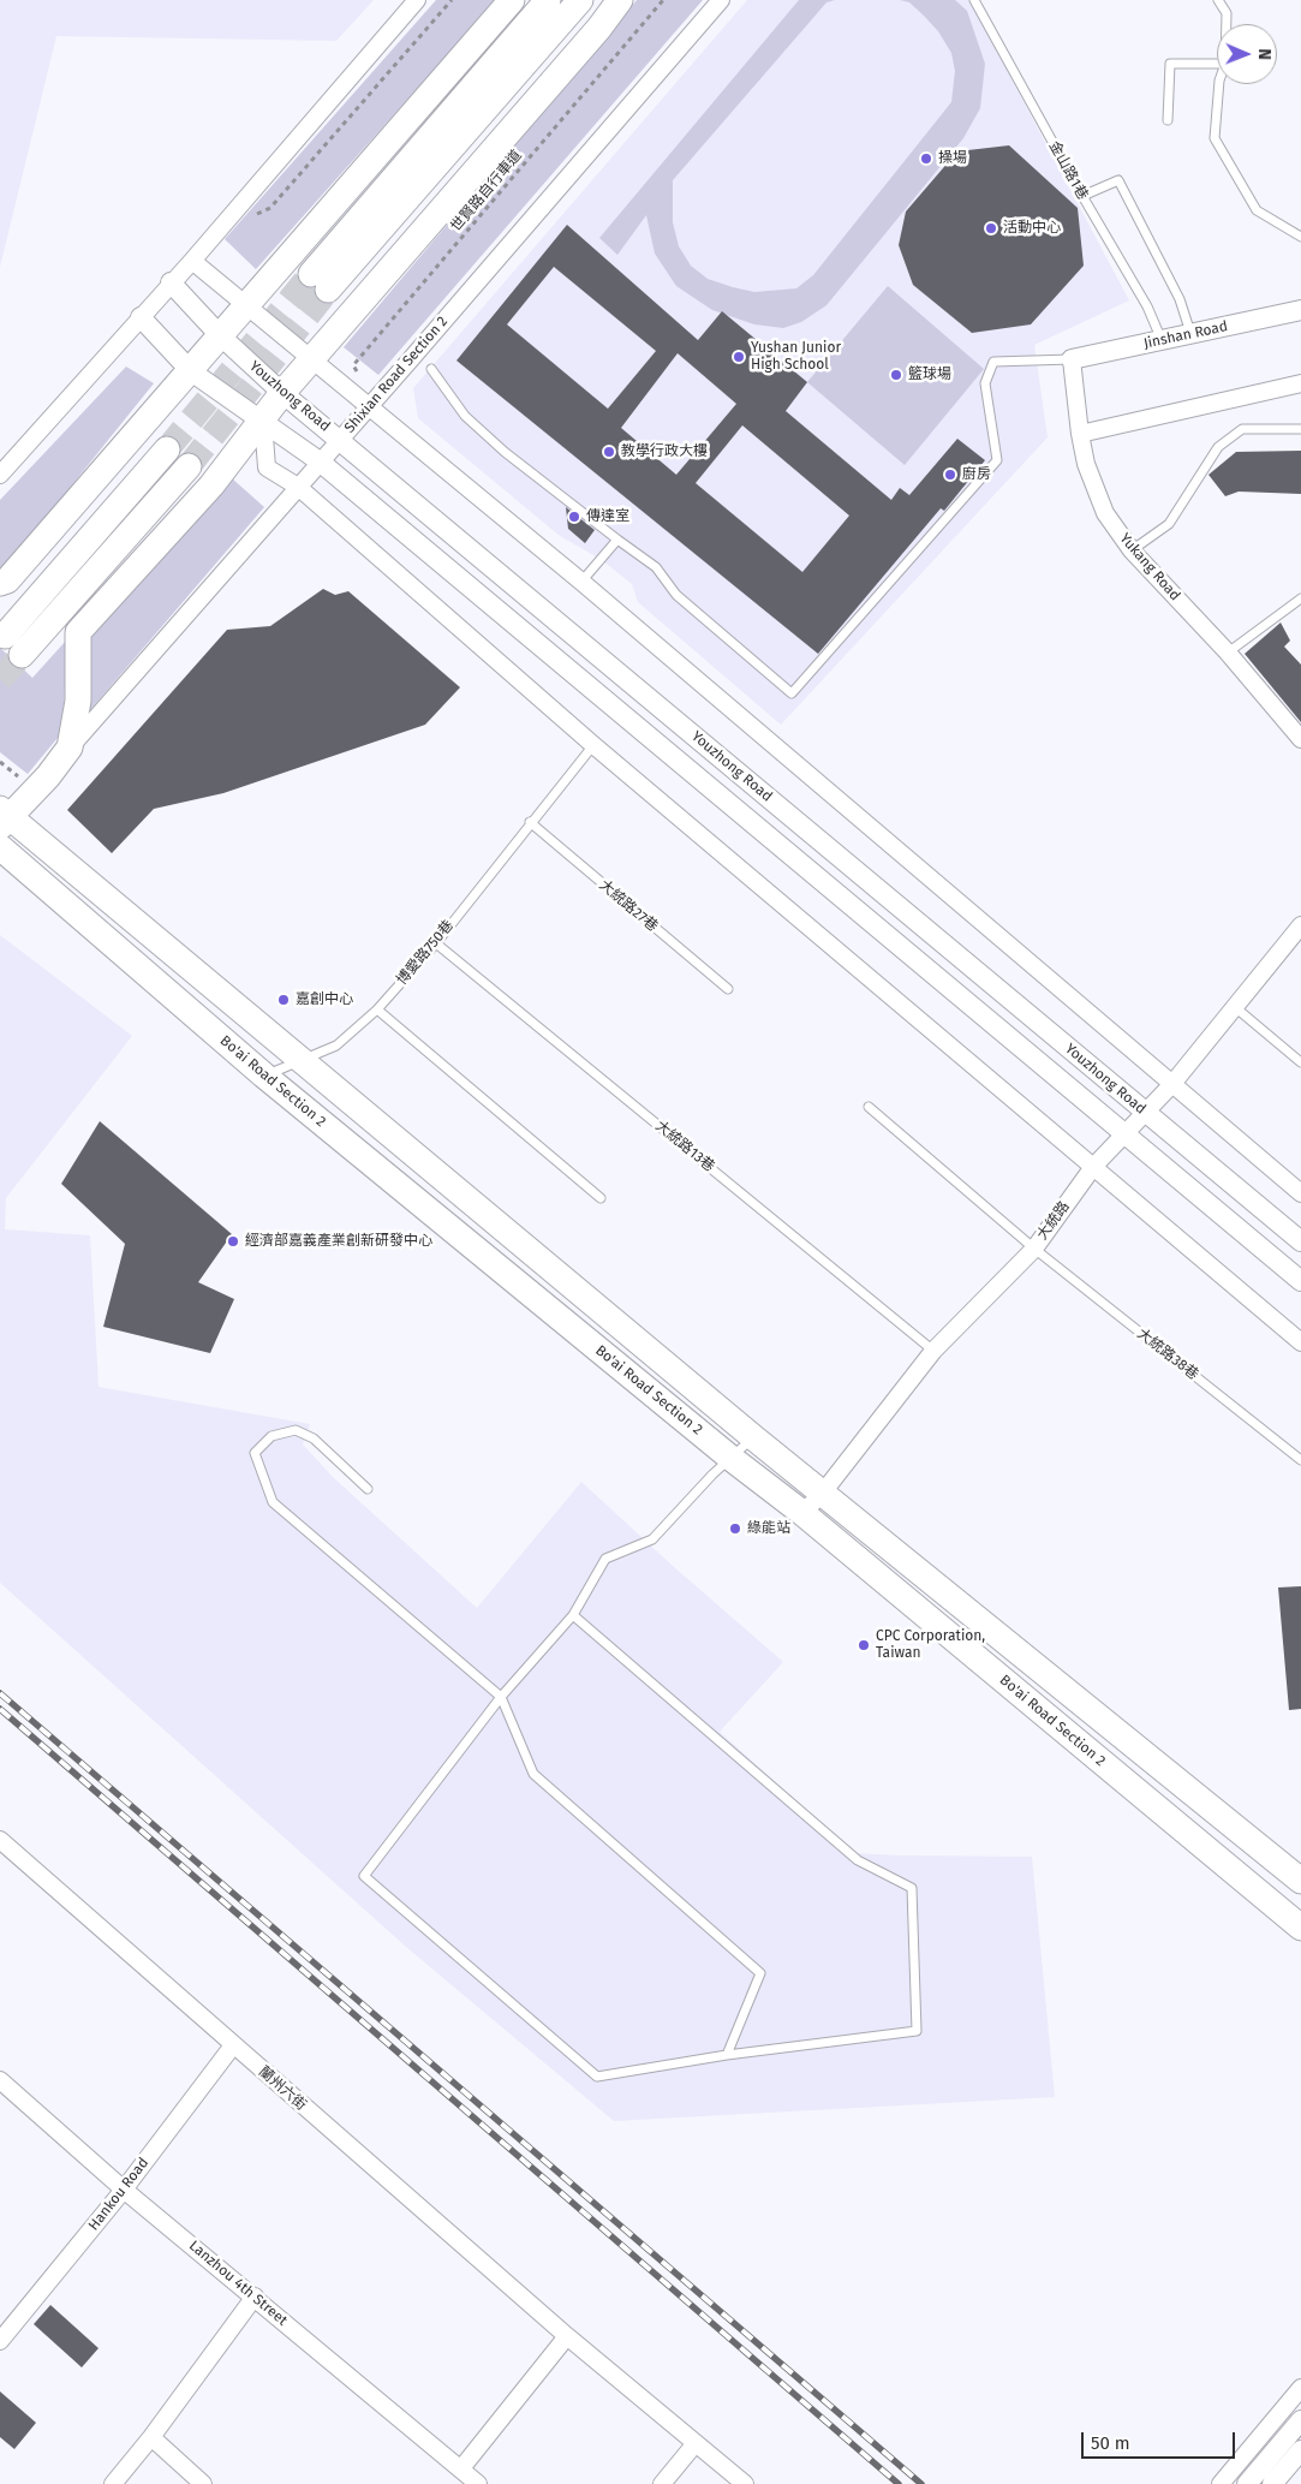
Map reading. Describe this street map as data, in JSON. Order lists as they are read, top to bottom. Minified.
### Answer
{"streets":{"main road":["Bo'ai Road Section 2"],"street":["Jinshan Road","Shixian Road Section 2","Youzhong Road","Yukang Road","大統路","蘭州六街","Hankou Road","Lanzhou 4th Street"],"lane":["金山路1巷","大統路27巷","博愛路750巷","大統路13巷","大統路38巷"],"path":["世賢路自行車道"]},"crossings":[["金山路1巷","Jinshan Road"],["世賢路自行車道","Shixian Road Section 2"],["Jinshan Road","Yukang Road"],["Shixian Road Section 2","Youzhong Road"],["Youzhong Road","大統路"],["大統路27巷","博愛路750巷"],["博愛路750巷","Bo'ai Road Section 2"],["博愛路750巷","大統路13巷"],["Bo'ai Road Section 2","大統路"],["大統路13巷","大統路"],["大統路","大統路38巷"],["蘭州六街","Hankou Road"],["Hankou Road","Lanzhou 4th Street"]],"places":["操場","活動中心","Yushan Junior High School","籃球場","教學行政大樓","廚房","傳達室","嘉創中心","經濟部嘉義產業創新研發中心","綠能站","CPC Corporation, Taiwan"],"scale_bar":"50 m","north":"right"}
